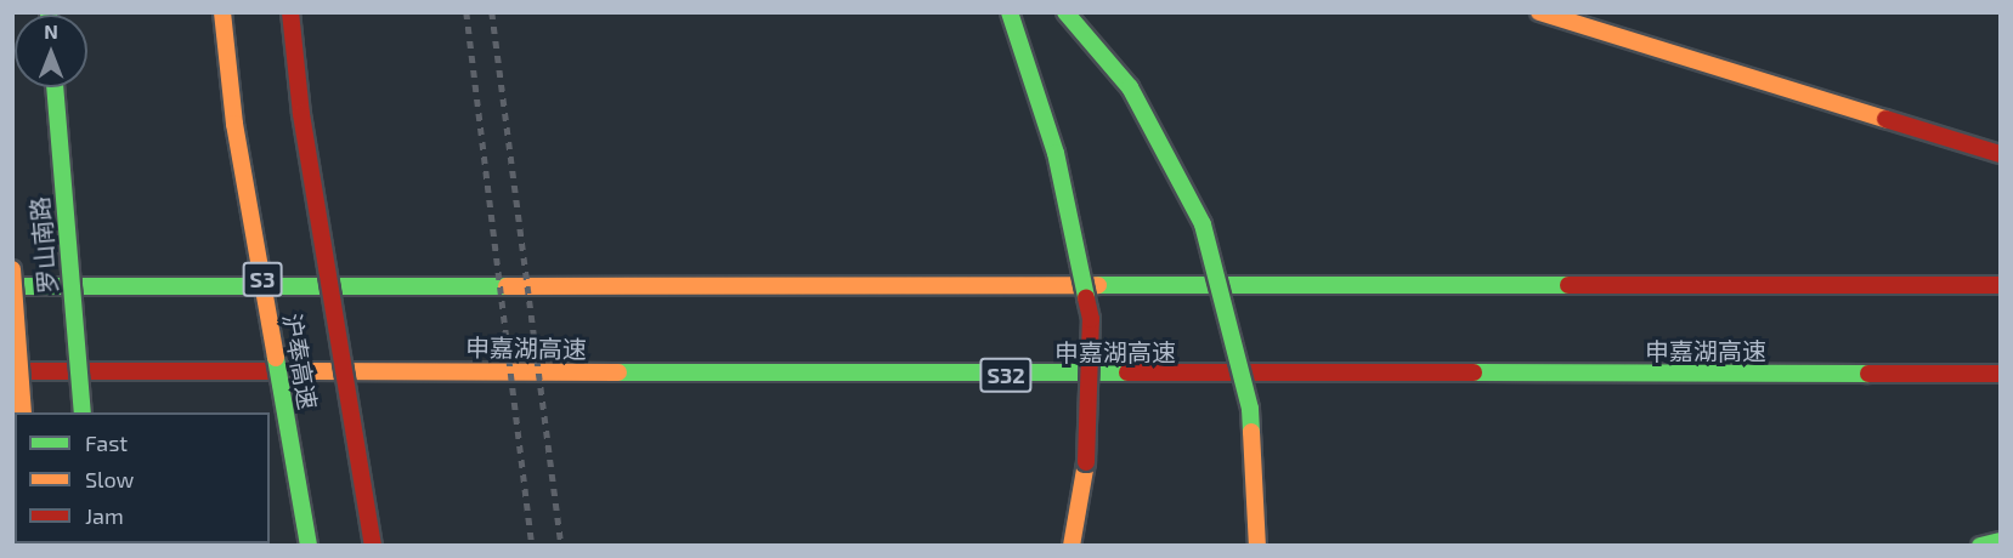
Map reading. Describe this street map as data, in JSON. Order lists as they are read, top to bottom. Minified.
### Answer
{"streets":{"main road":["罗山南路","S3","申嘉湖高速","沪奉高速","S32"]},"legend":["Fast","Slow","Jam"],"north":"top"}
